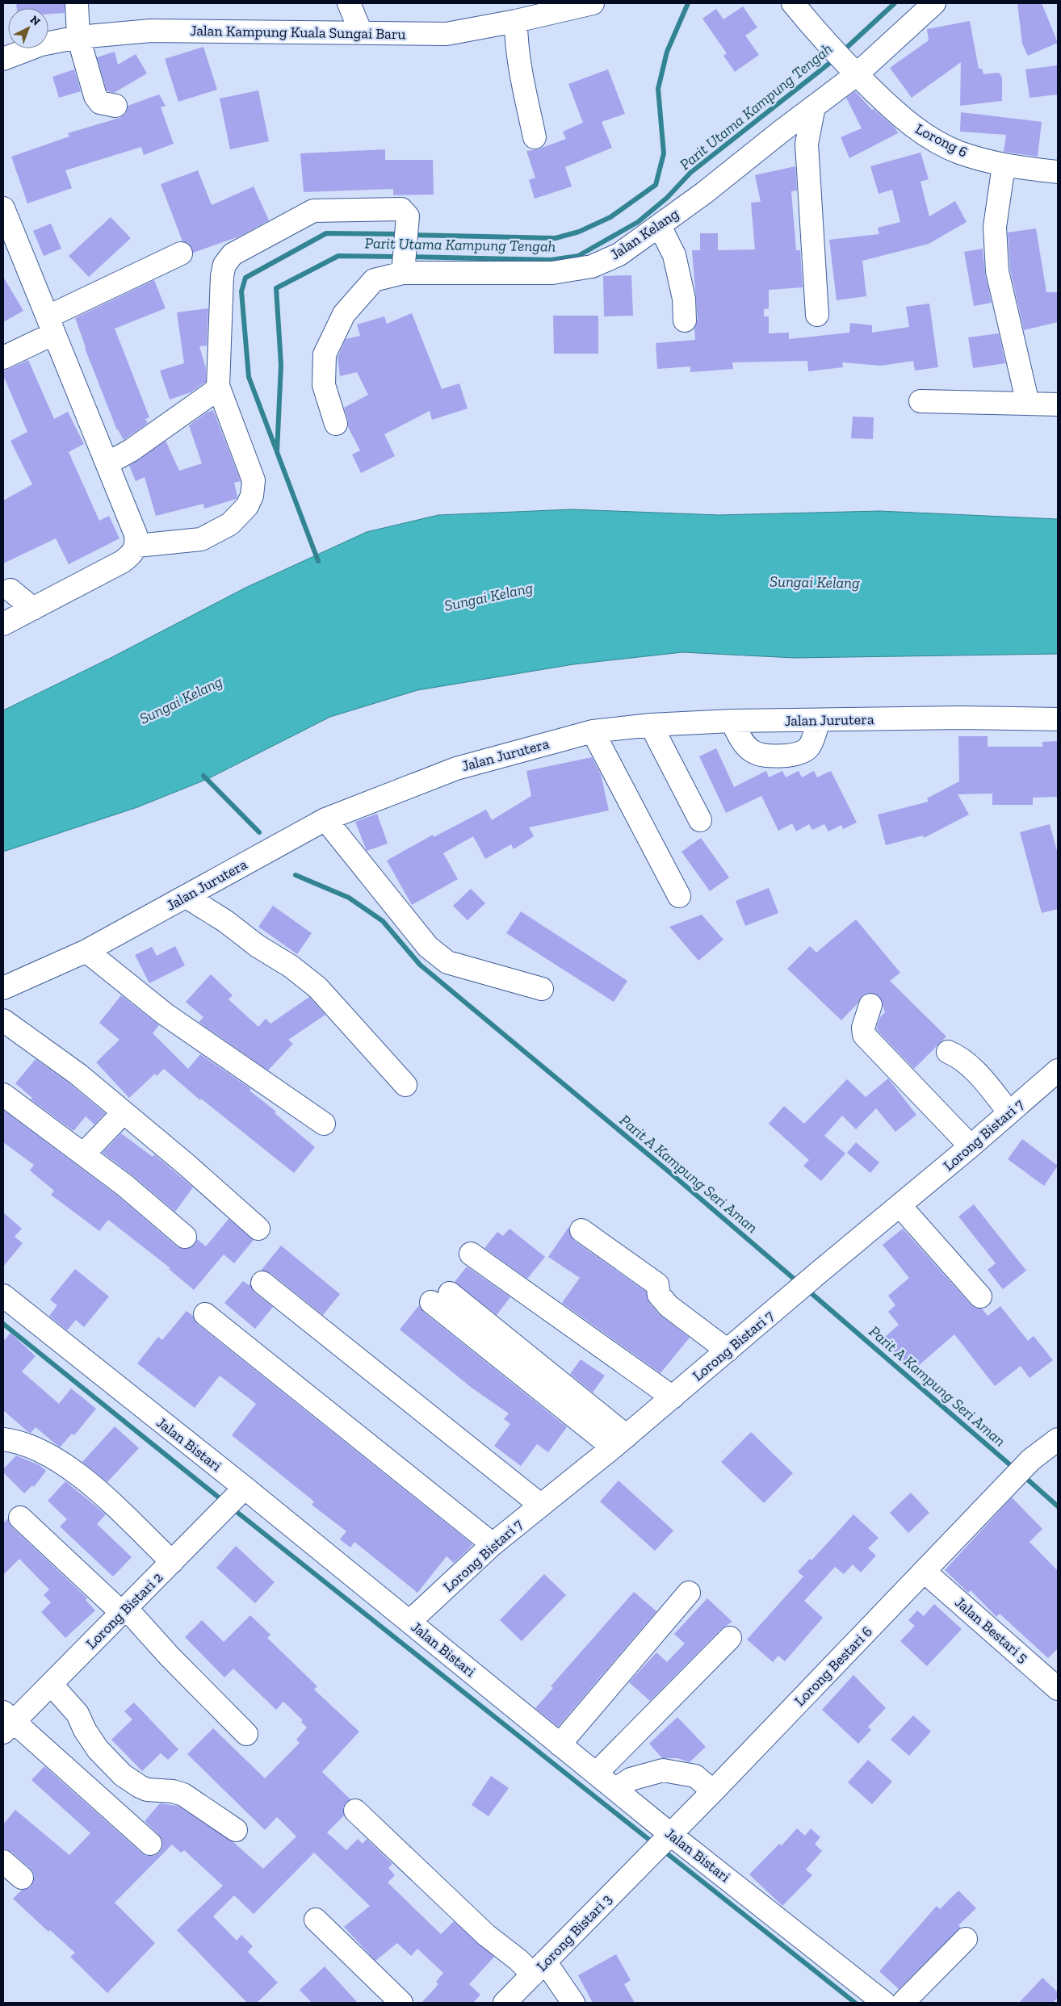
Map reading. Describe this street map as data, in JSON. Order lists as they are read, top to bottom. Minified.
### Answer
{"streets":{"street":["Jalan Kampung Kuala Sungai Baru","Lorong 6","Jalan Kelang","Jalan Jurutera","Lorong Bistari 7","Jalan Bistari","Lorong Bistari 2","Jalan Bestari 5","Lorong Bestari 6","Lorong Bistari 3"]},"crossings":[["Lorong 6","Jalan Kelang"],["Lorong Bistari 7","Jalan Bistari"],["Jalan Bistari","Lorong Bistari 2"],["Jalan Bistari","Lorong Bestari 6"],["Jalan Bistari","Lorong Bistari 3"],["Jalan Bestari 5","Lorong Bestari 6"],["Lorong Bestari 6","Lorong Bistari 3"]],"water":["Parit Utama Kampung Tengah","Sungai Kelang","Parit A Kampung Seri Aman"],"north":"top right"}
